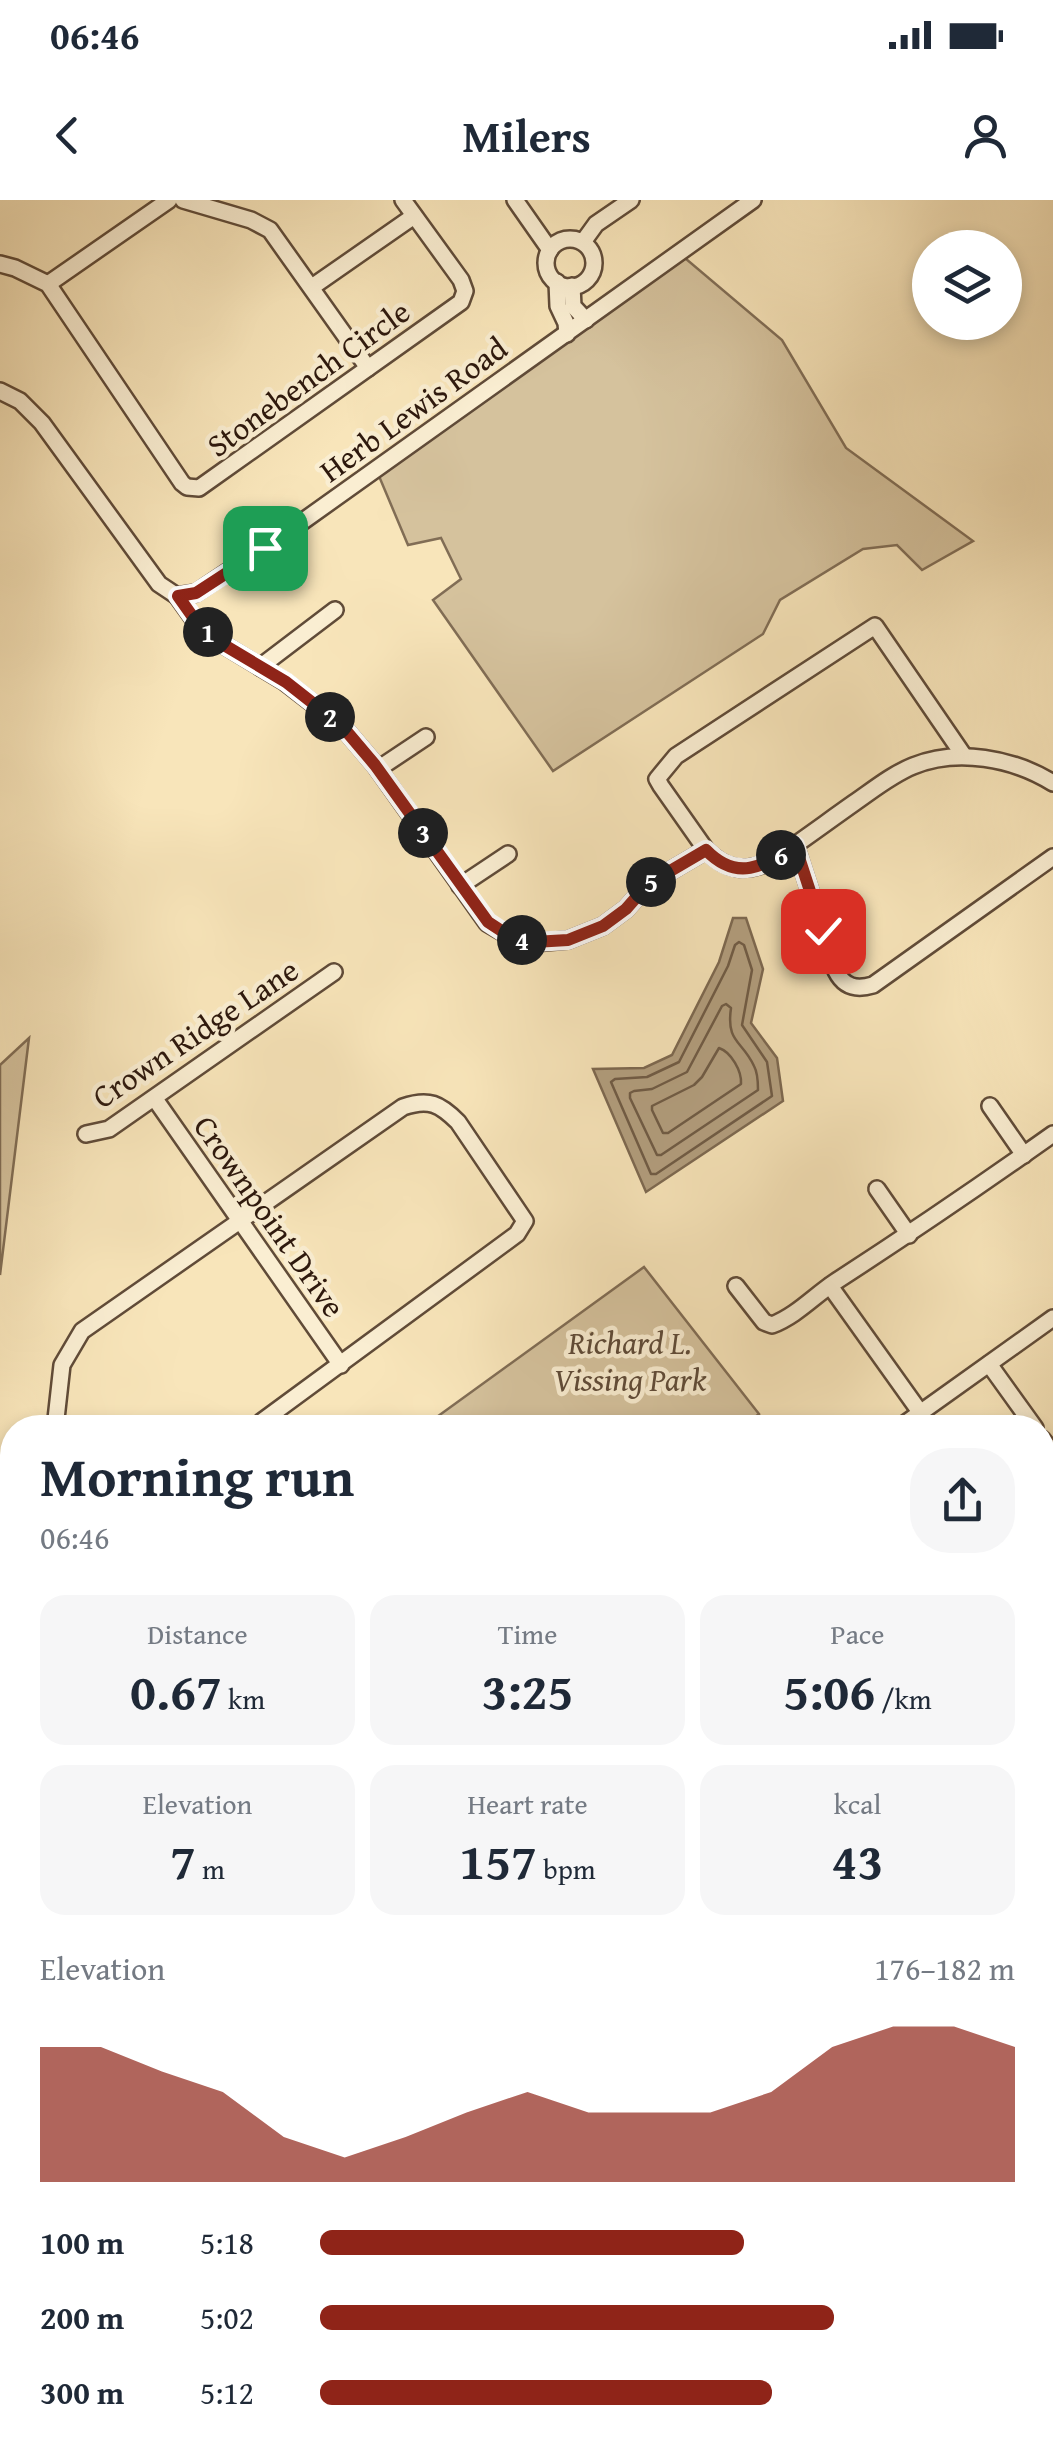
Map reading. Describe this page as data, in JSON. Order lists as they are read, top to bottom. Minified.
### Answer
{"streets":{"street":["Stonebench Circle","Herb Lewis Road","Crown Ridge Lane","Crownpoint Drive"]},"crossings":[["Crown Ridge Lane","Crownpoint Drive"]],"parks":["Richard L. Vissing Park"],"page":{"status":"06:46","header":"Milers","pins":["1","2","3","6","5","4"],"heading":["Morning run","06:46"],"stats":[["Distance","0.67 km"],["Time","3:25"],["Pace","5:06 /km"],["Elevation","7 m"],["Heart rate","157 bpm"],["kcal","43"]],"chart":["Elevation","176–182 m"],"list":[{"name":"100 m","note":"5:18"},{"name":"200 m","note":"5:02"},{"name":"300 m","note":"5:12"}]}}
